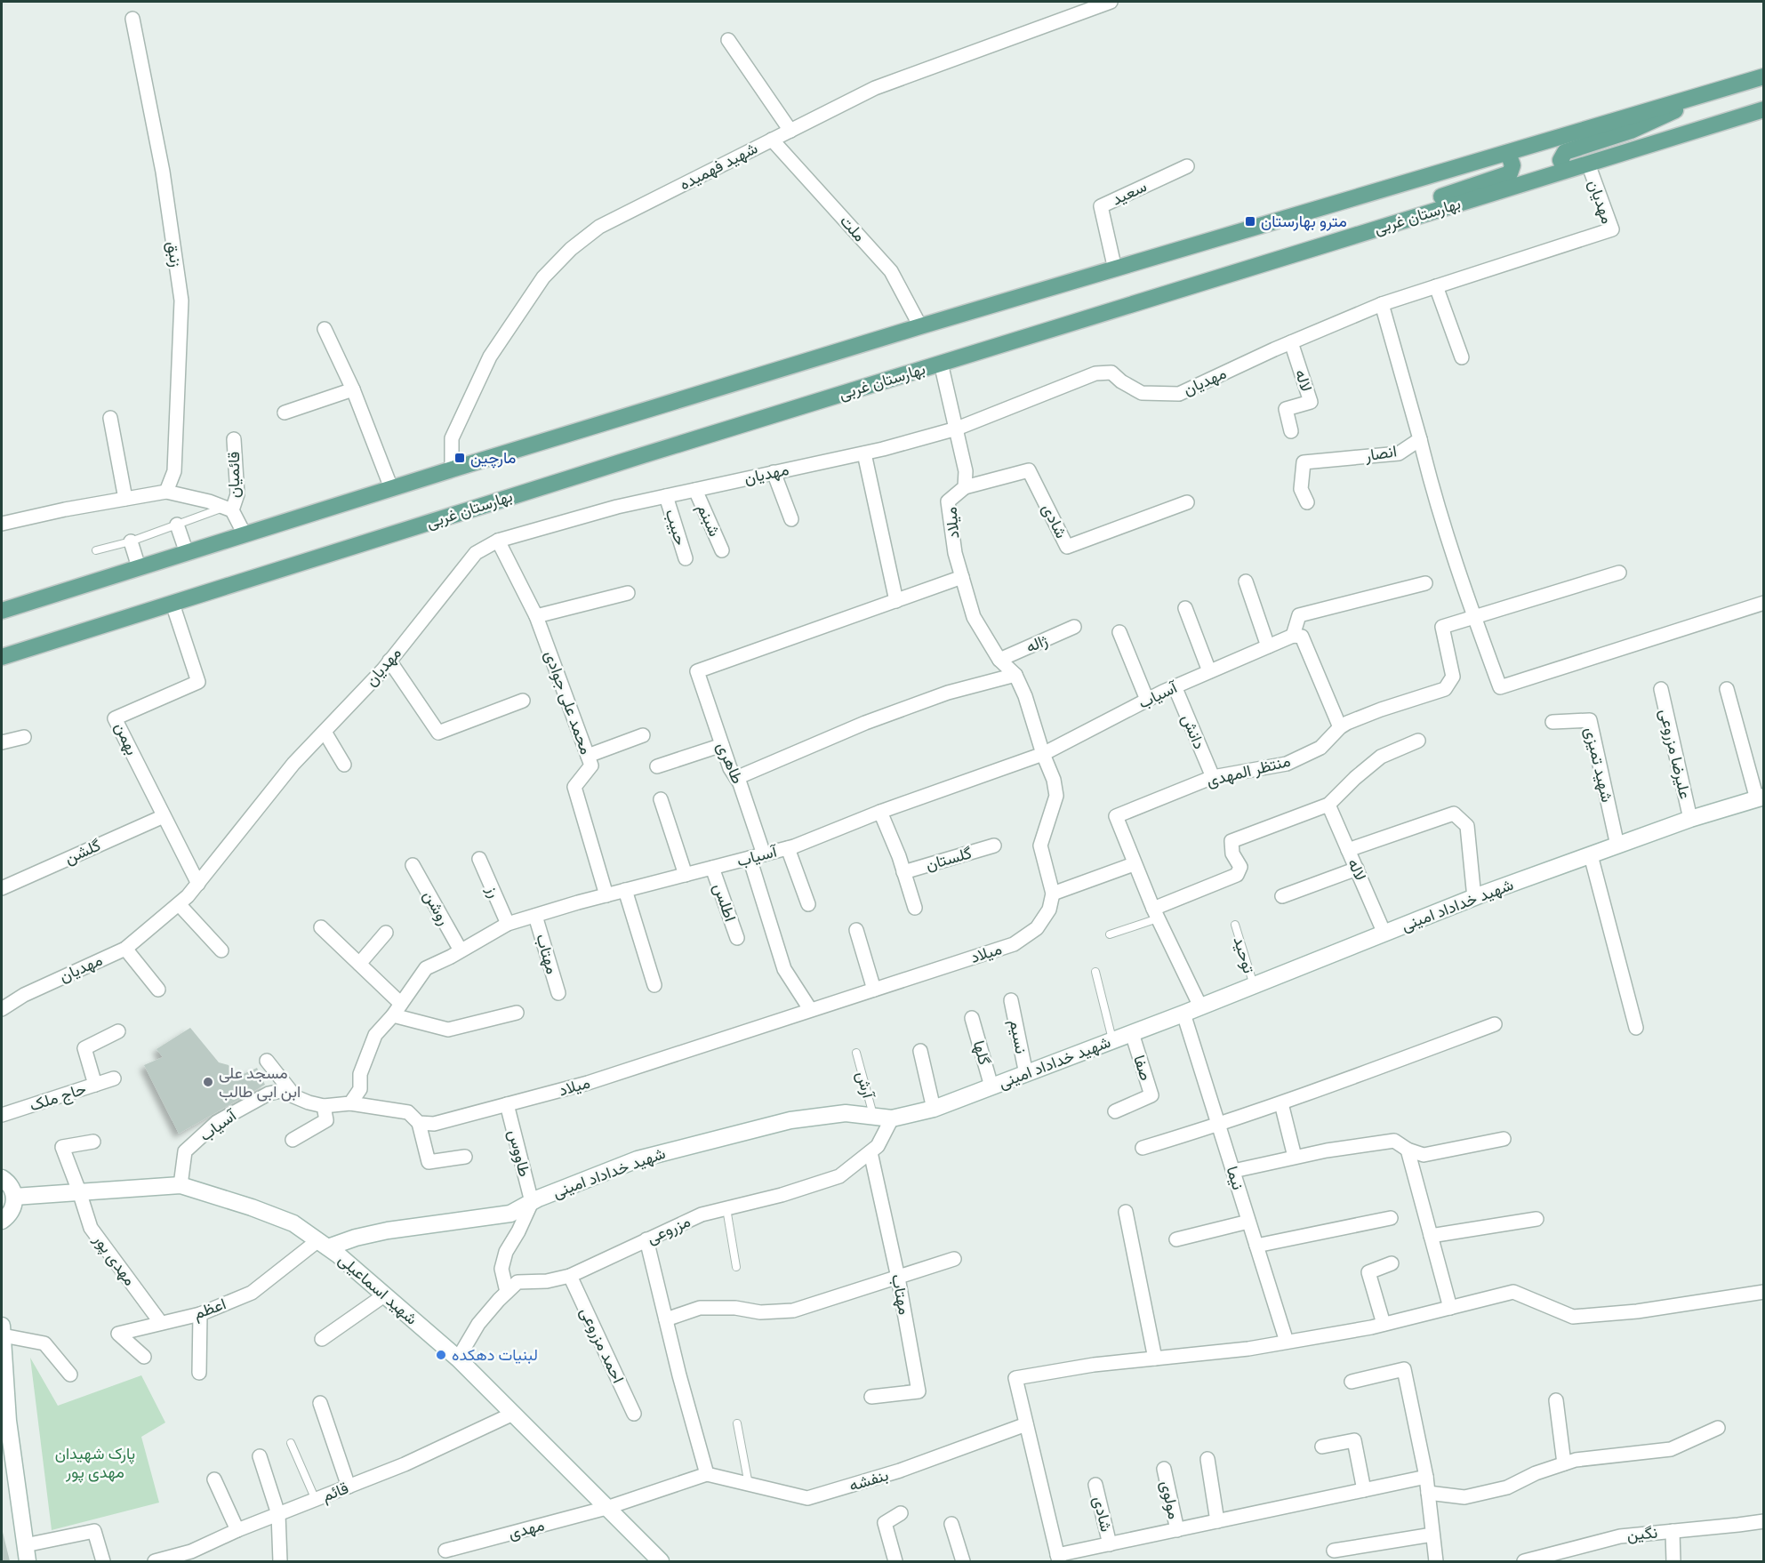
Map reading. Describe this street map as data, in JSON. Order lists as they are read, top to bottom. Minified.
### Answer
{"streets":{"main road":["بهارستان غربی"],"street":["شهید فهمیده","سعید","مهدیان","ملت","زنبق","لاله","انصار","قائمیان","شبنم","شادی","میلاد","حبیب","ژاله","آسیاب","محمد علی جوادی","دانش","بهمن","علیرضا مزروعی","طاهری","شهید تمیزی","منتظر المهدی","گلشن","گلستان","رز","اطلس","شهید خداداد امینی","روشن","مهتاب","نسیم","گلها","صفا","حاج ملک","طاووس","نیما","مزروعی","مهدی پور","شهید اسماعیلی","اعظم","احمد مزروعی","بنفشه","قائم","مولوی","مهدی","نگین"],"lane":["توحید","آرش"]},"crossings":[["شهید فهمیده","ملت"],["مهدیان","بهارستان غربی"],["مهدیان","لاله"],["مهدیان","شبنم"],["مهدیان","میلاد"],["مهدیان","حبیب"],["مهدیان","محمد علی جوادی"],["مهدیان","بهمن"],["بهارستان غربی","میلاد"],["بهارستان غربی","بهمن"],["لاله","شهید خداداد امینی"],["شادی","میلاد"],["میلاد","ژاله"],["میلاد","آسیاب"],["میلاد","طاووس"],["آسیاب","محمد علی جوادی"],["آسیاب","دانش"],["آسیاب","طاهری"],["آسیاب","رز"],["آسیاب","اطلس"],["آسیاب","روشن"],["آسیاب","مهتاب"],["آسیاب","شهید اسماعیلی"],["دانش","منتظر المهدی"],["بهمن","گلشن"],["علیرضا مزروعی","شهید خداداد امینی"],["شهید تمیزی","شهید خداداد امینی"],["منتظر المهدی","شهید خداداد امینی"],["شهید خداداد امینی","توحید"],["شهید خداداد امینی","نسیم"],["شهید خداداد امینی","گلها"],["شهید خداداد امینی","صفا"],["شهید خداداد امینی","آرش"],["شهید خداداد امینی","طاووس"],["شهید خداداد امینی","نیما"],["شهید خداداد امینی","مزروعی"],["شهید خداداد امینی","شهید اسماعیلی"],["شهید خداداد امینی","اعظم"],["مهتاب","مزروعی"],["مزروعی","شهید اسماعیلی"],["مزروعی","احمد مزروعی"],["مهدی پور","شهید اسماعیلی"],["مهدی پور","اعظم"],["شهید اسماعیلی","اعظم"],["شهید اسماعیلی","قائم"],["شهید اسماعیلی","مهدی"],["بنفشه","مهدی"]],"parks":["پارک شهیدان مهدی پور"],"places":{"transit":["مترو بهارستان","مارچین"],"other":["مسجد علی ابن ابی طالب","لبنیات دهکده"]}}
